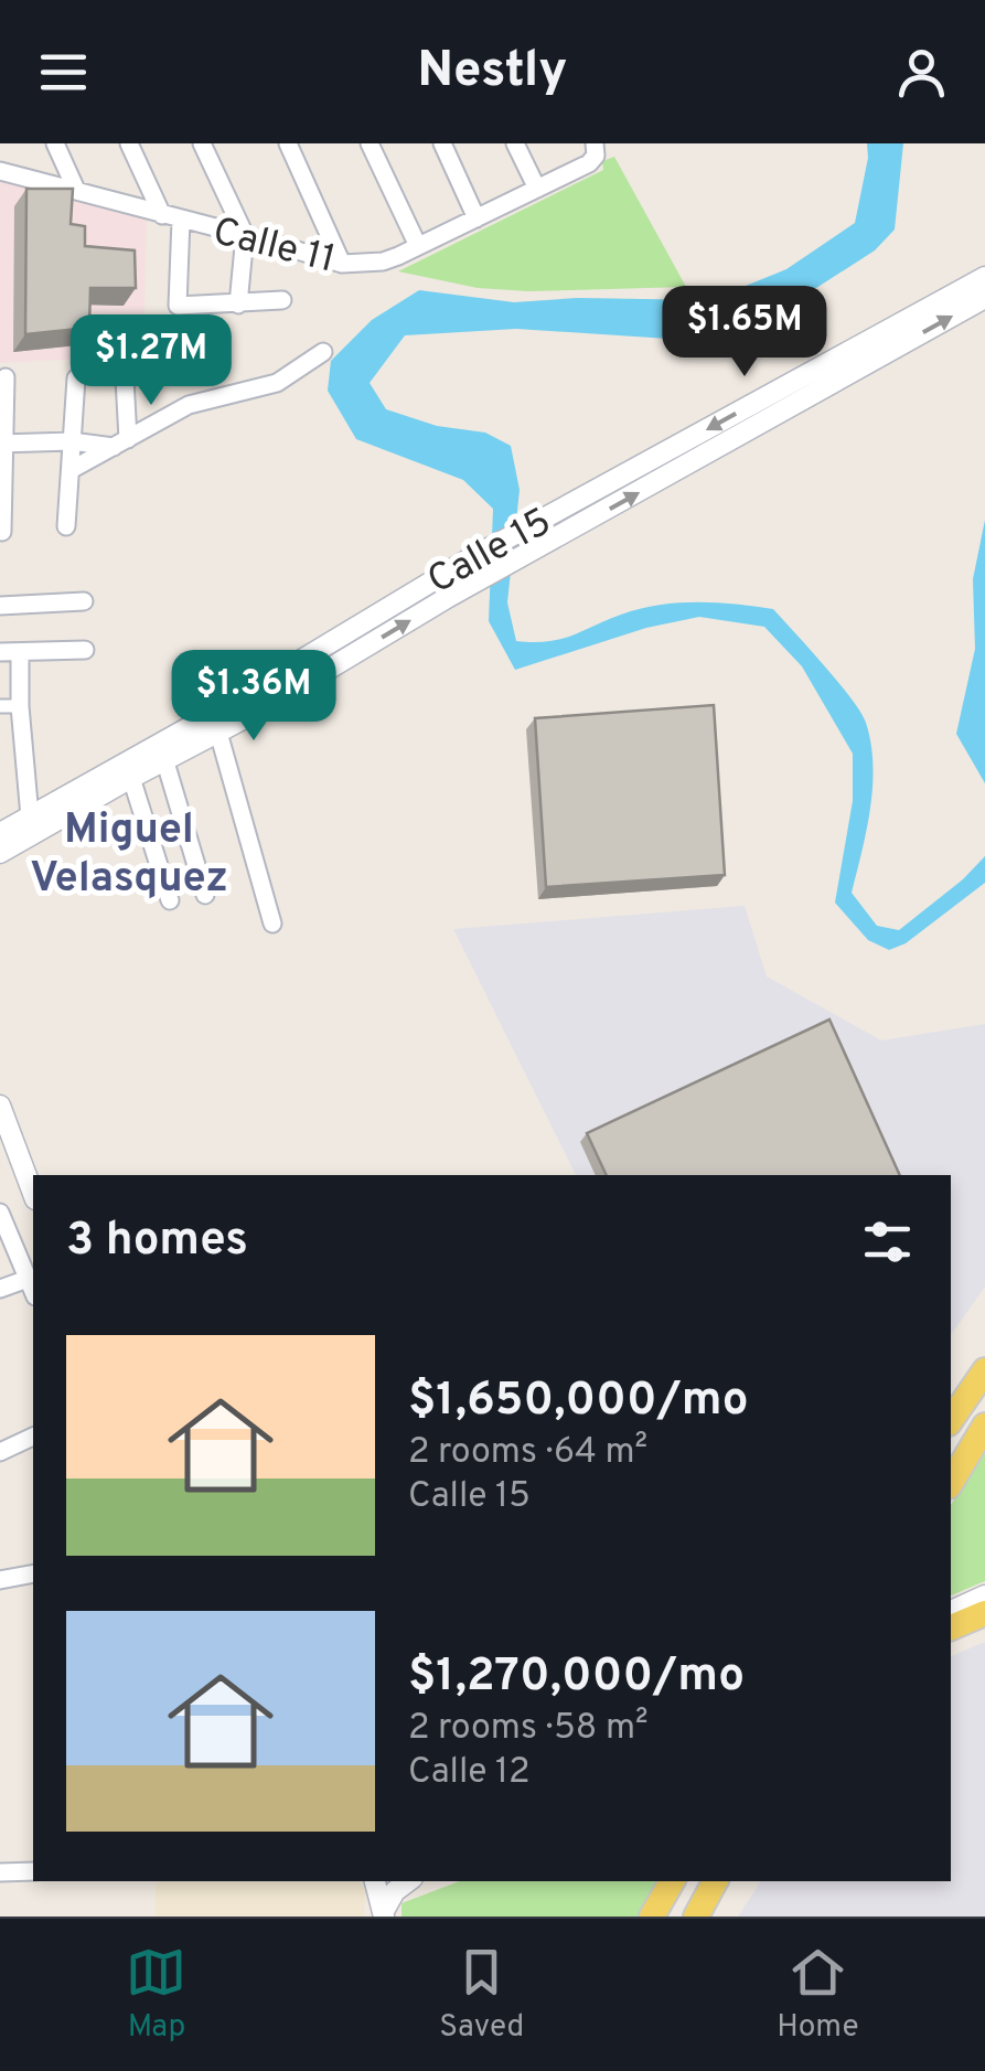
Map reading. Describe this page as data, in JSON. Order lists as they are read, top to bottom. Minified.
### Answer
{"streets":{"street":["Calle 11","Calle 15"]},"districts":["Miguel Velasquez"],"page":{"header":"Nestly","price":["$1.65M","$1.27M","$1.36M"],"heading":"3 homes","list":[{"name":"$1,650,000/mo","note":"2 rooms · 64 m² · Calle 15"},{"name":"$1,270,000/mo","note":"2 rooms · 58 m² · Calle 12"}],"tabs":["Map","Saved","Home"]}}
